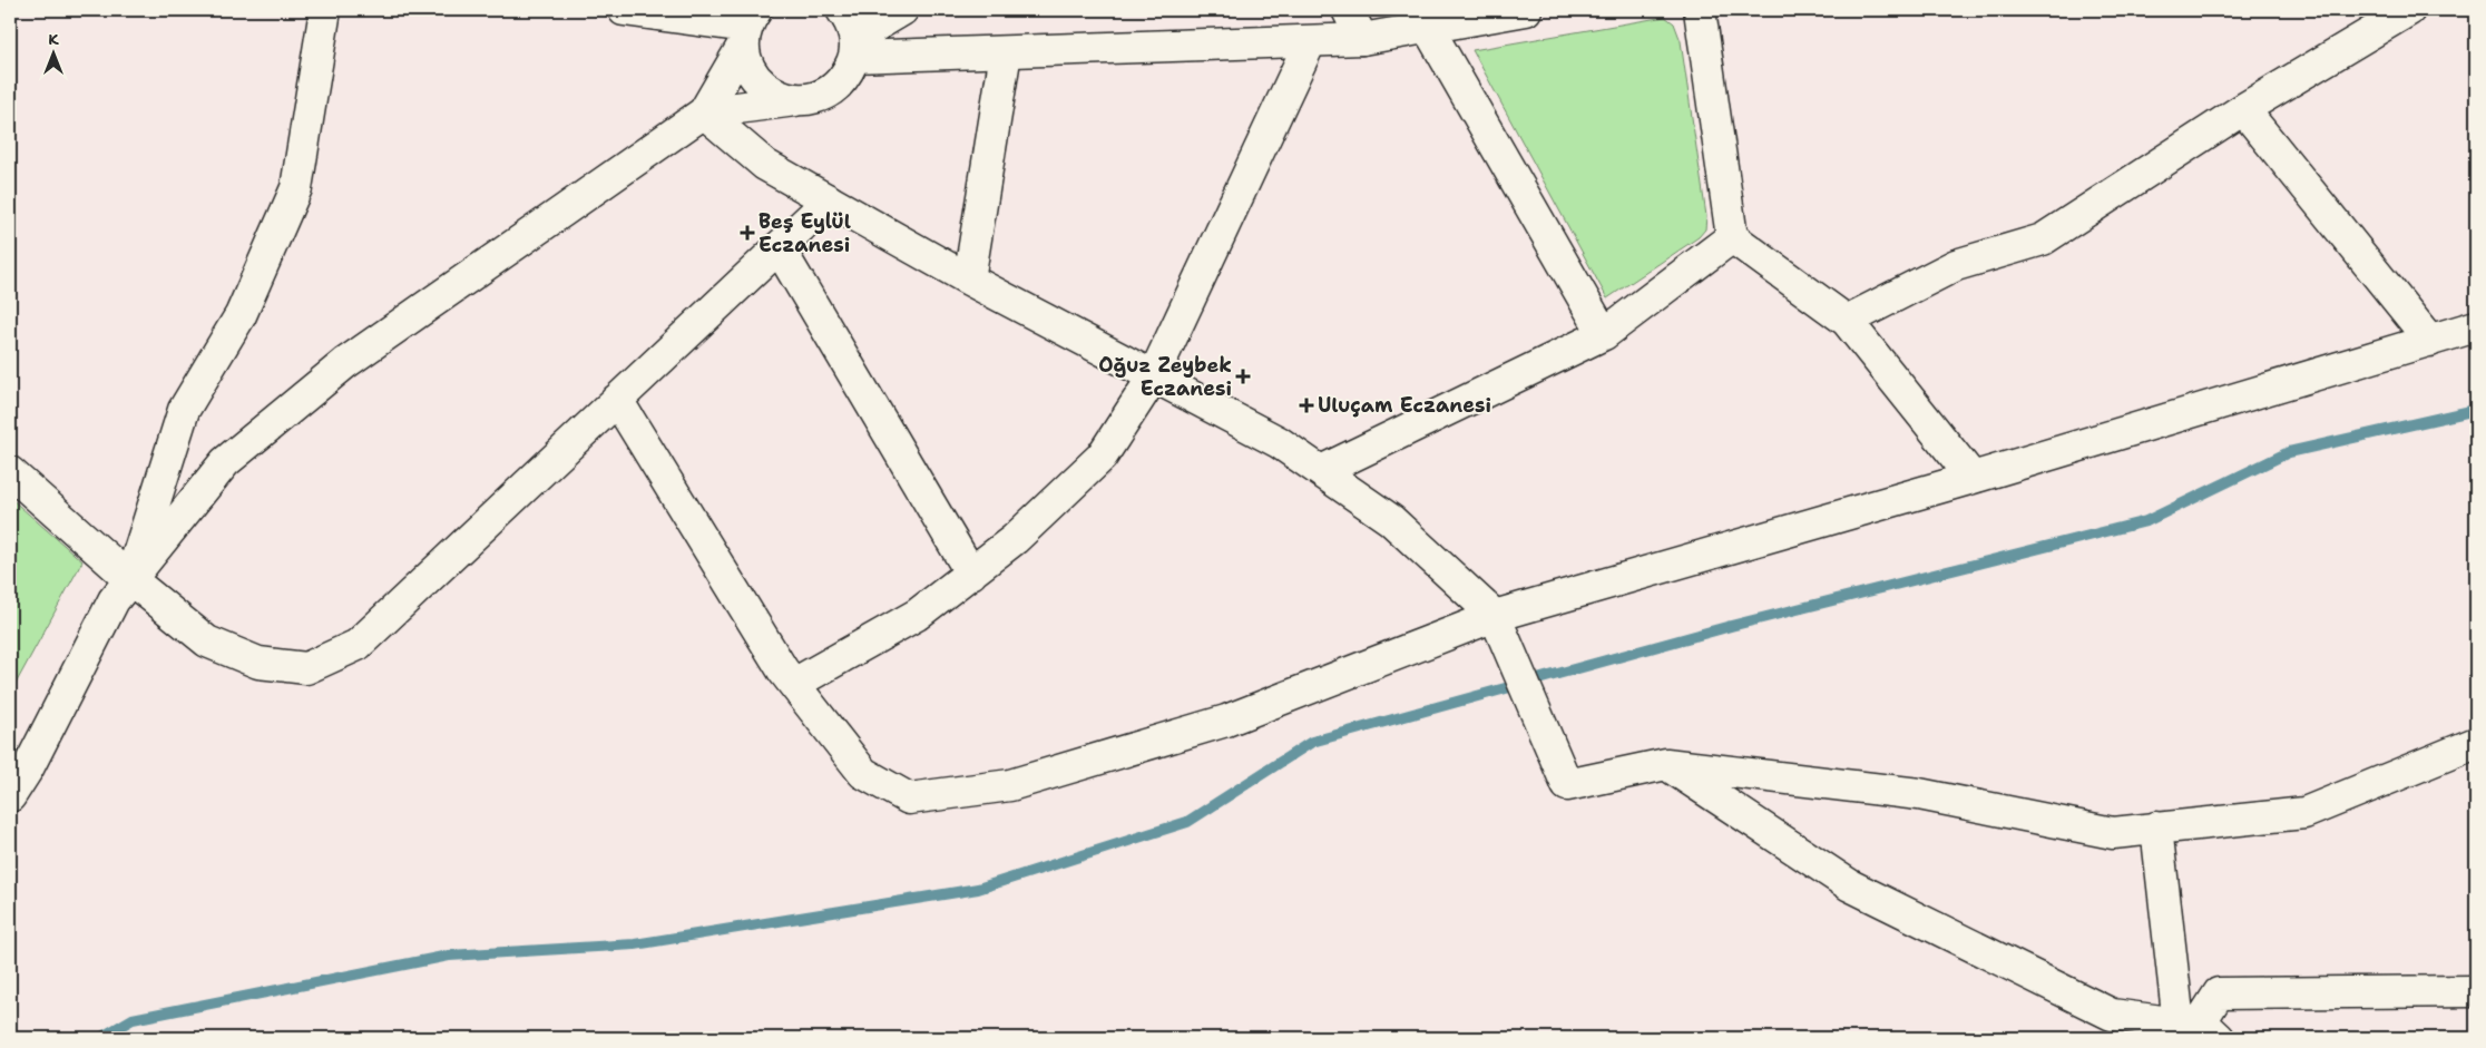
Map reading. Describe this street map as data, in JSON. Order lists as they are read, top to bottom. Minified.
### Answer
{"places":{"health":["Beş Eylül Eczanesi","Oğuz Zeybek Eczanesi","Uluçam Eczanesi"]},"north":"top"}
